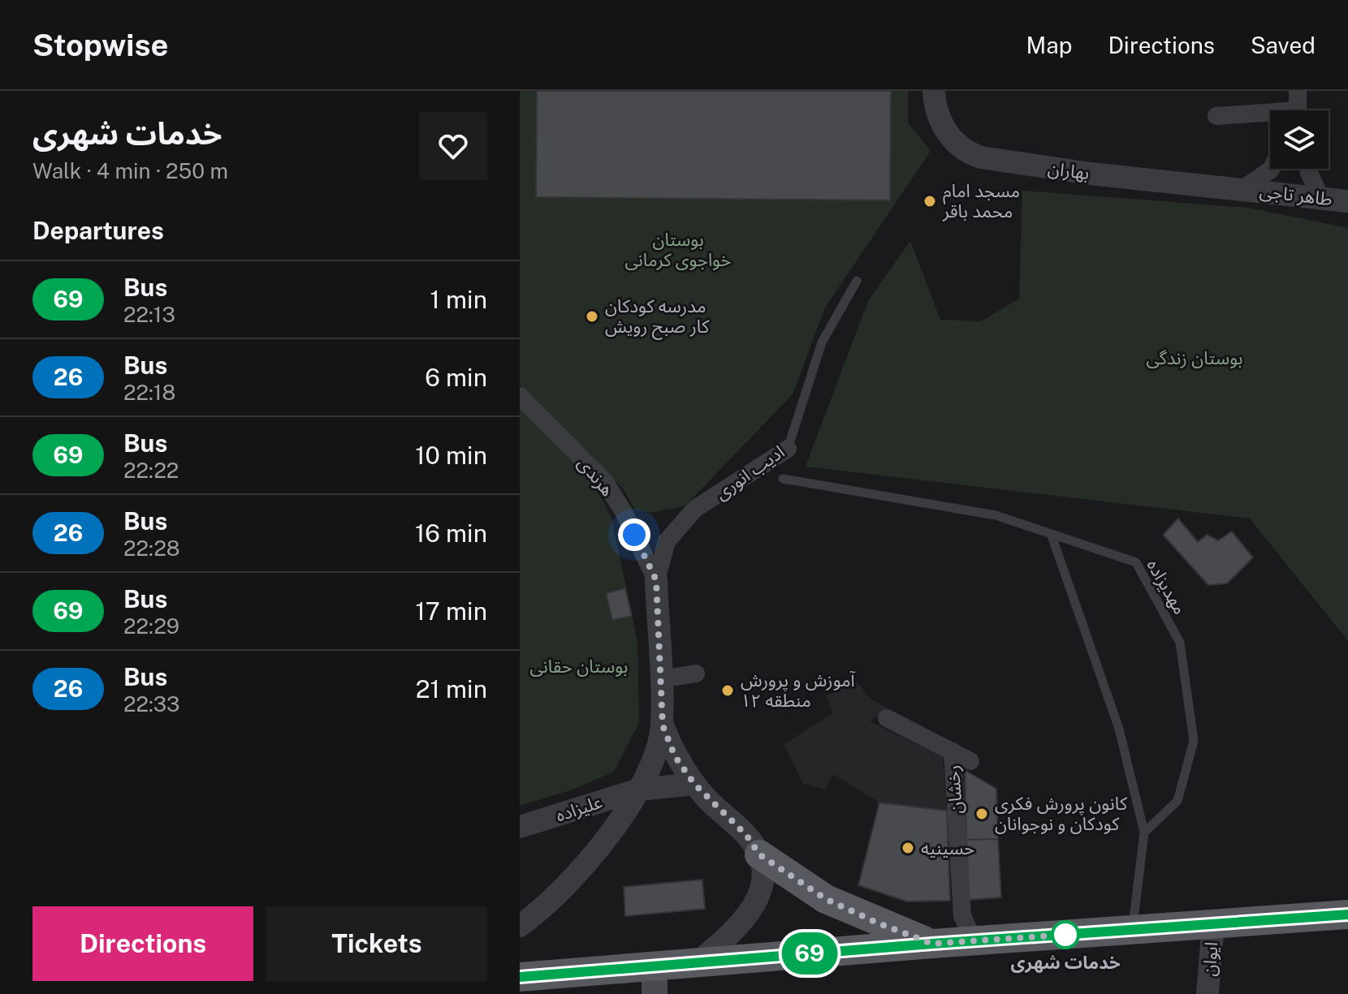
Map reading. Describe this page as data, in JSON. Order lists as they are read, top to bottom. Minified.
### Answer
{"streets":{"street":["بهاران","طاهر تاجی","ادیب انوری","هرندی","رخشان","علیزاده","ایوان"],"lane":["مهدیزاده"]},"crossings":[["بهاران","طاهر تاجی"],["ادیب انوری","هرندی"],["هرندی","علیزاده"]],"parks":["بوستان خواجوی کرمانی","بوستان زندگی","بوستان حقانی"],"places":["مسجد امام محمد باقر","مدرسه کودکان کار صبح رویش","آموزش و پرورش منطقه ۱۲","کانون پرورش فکری کودکان و نوجوانان","حسینیه","خدمات شهری"],"lines":["bus line 69"],"page":{"header":"Stopwise","nav":["Map","Directions","Saved"],"heading":[["خدمات شهری","Walk · 4 min · 250 m"],"Departures"],"on_map":"69","list":[{"mark":"69","name":"Bus","note":"22:13","value":"1 min"},{"mark":"26","name":"Bus","note":"22:18","value":"6 min"},{"mark":"69","name":"Bus","note":"22:22","value":"10 min"},{"mark":"26","name":"Bus","note":"22:28","value":"16 min"},{"mark":"69","name":"Bus","note":"22:29","value":"17 min"},{"mark":"26","name":"Bus","note":"22:33","value":"21 min"}],"buttons":["Directions","Tickets"]}}
